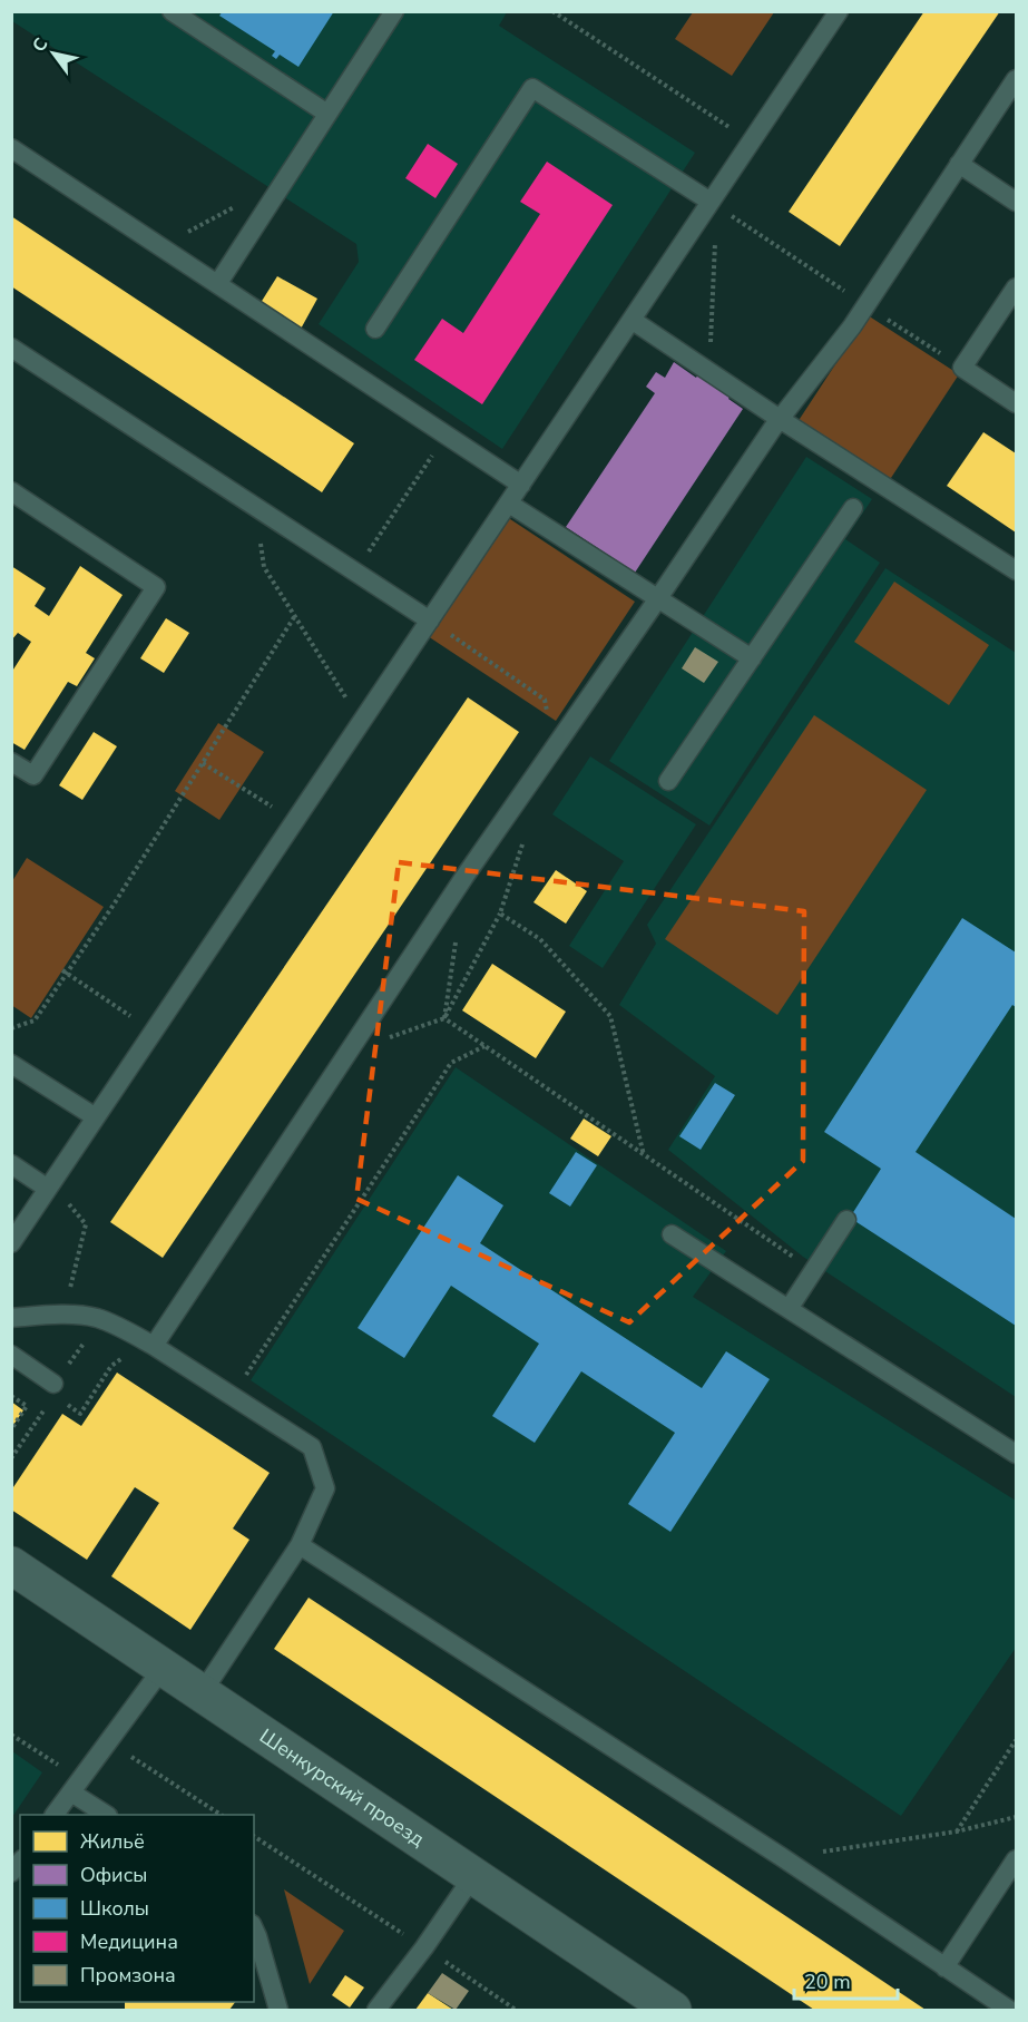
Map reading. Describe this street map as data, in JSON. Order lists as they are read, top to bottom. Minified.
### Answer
{"streets":{"street":["Шенкурский проезд"]},"legend":["Жильё","Офисы","Школы","Медицина","Промзона"],"scale_bar":"20 m","north":"top left"}
